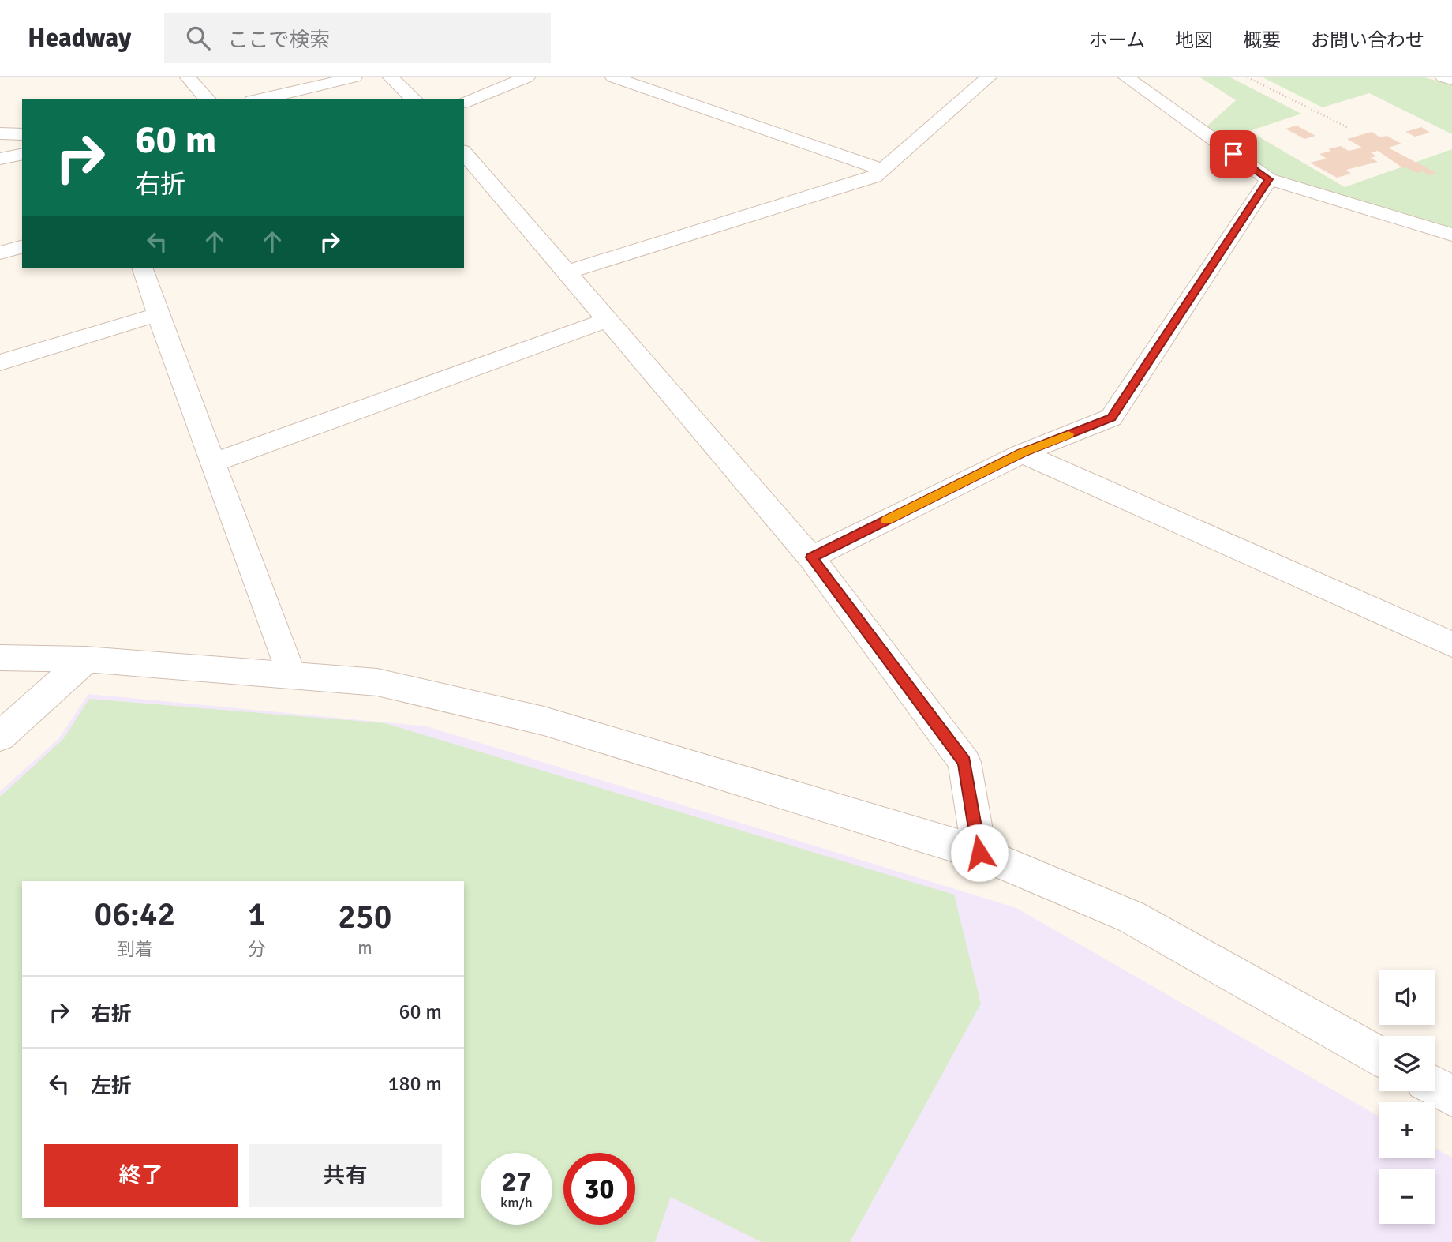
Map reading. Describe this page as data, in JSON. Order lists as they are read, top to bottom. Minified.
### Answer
{"page":{"header":"Headway","search":"ここで検索","nav":["ホーム","地図","概要","お問い合わせ"],"turn":["60 m","右折"],"eta":["06:42","到着","1","分","250","m"],"map_buttons":["+","−"],"list":[{"name":"右折","value":"60 m"},{"name":"左折","value":"180 m"}],"buttons":["終了","共有"],"speed":"27 km/h","limit":"30"}}
